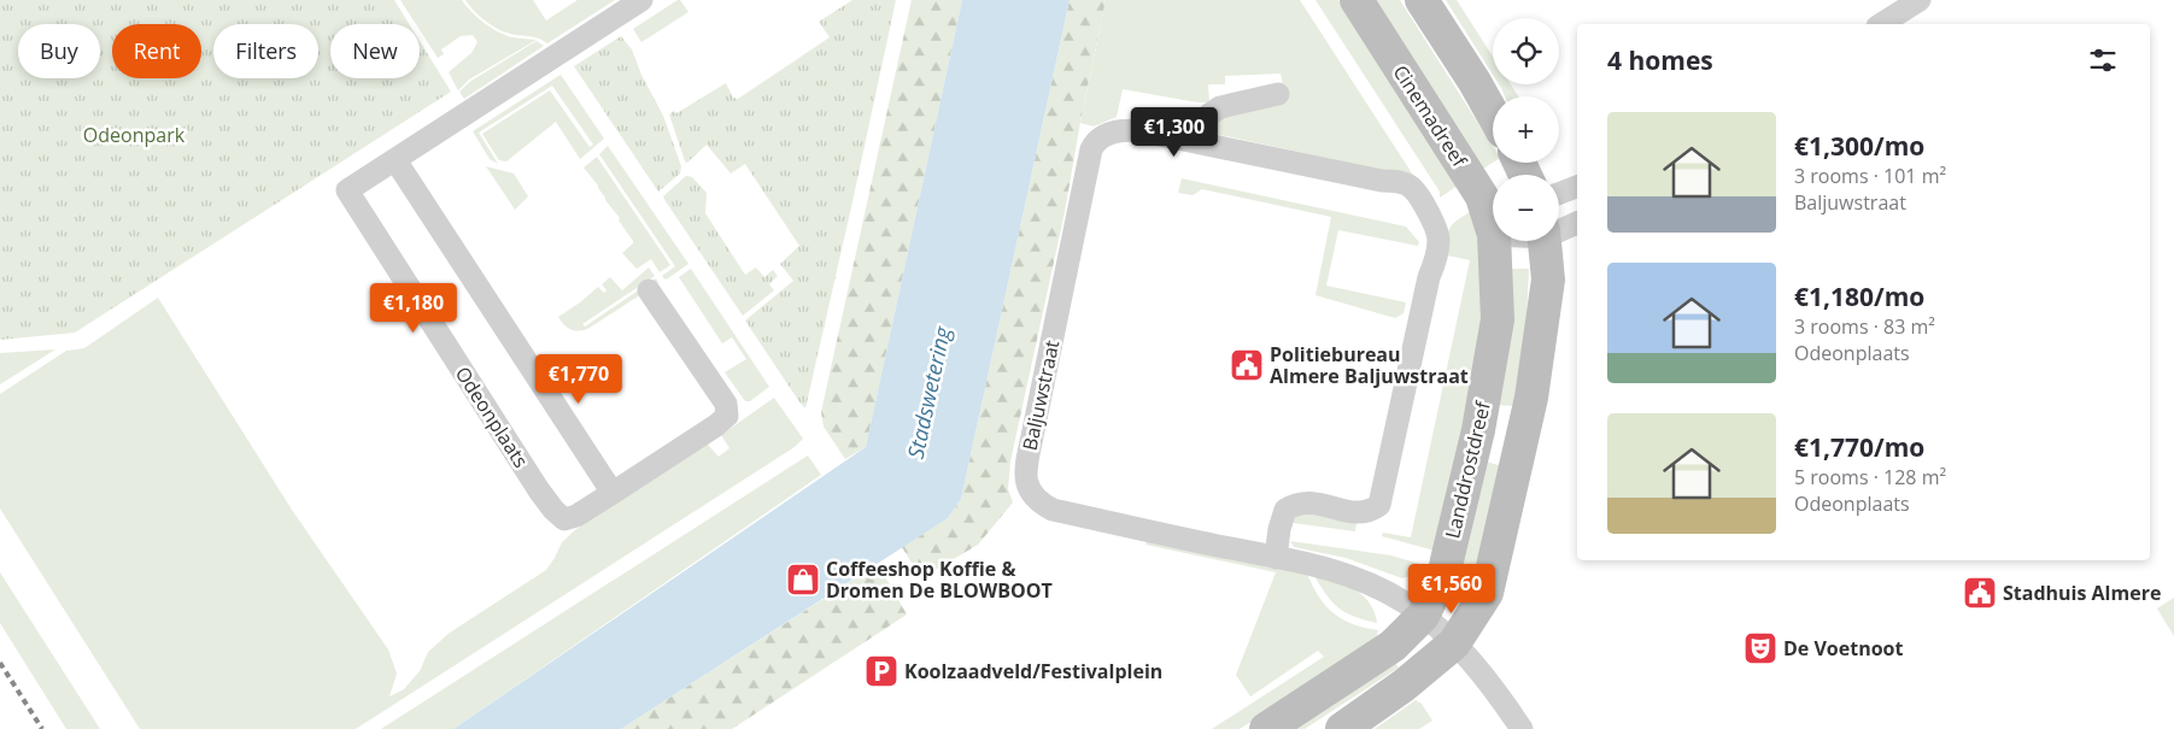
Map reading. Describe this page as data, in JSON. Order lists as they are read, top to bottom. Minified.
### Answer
{"streets":{"main road":["Cinemadreef","Landdrostdreef"],"street":["Baljuwstraat","Odeonplaats"]},"crossings":[["Baljuwstraat","Landdrostdreef"]],"water":["Stadswetering"],"parks":["Odeonpark"],"places":{"public building":["Politiebureau Almere Baljuwstraat","Stadhuis Almere"],"shop":["Coffeeshop Koffie & Dromen De BLOWBOOT"],"theatre":["De Voetnoot"],"parking":["Koolzaadveld/Festivalplein"]},"page":{"map_buttons":["+","−"],"chip":["Buy","Rent","Filters","New"],"heading":"4 homes","list":[{"name":"€1,300/mo","note":"3 rooms · 101 m² · Baljuwstraat"},{"name":"€1,180/mo","note":"3 rooms · 83 m² · Odeonplaats"},{"name":"€1,770/mo","note":"5 rooms · 128 m² · Odeonplaats"}],"price":["€1,300","€1,180","€1,770","€1,560"]}}
